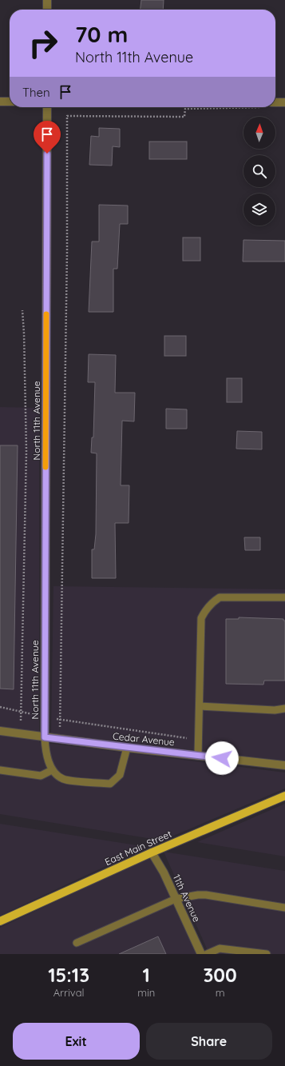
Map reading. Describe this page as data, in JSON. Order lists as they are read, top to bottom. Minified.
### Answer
{"streets":{"main road":["East Main Street"],"street":["North 11th Avenue","Cedar Avenue","11th Avenue"]},"crossings":[["North 11th Avenue","Cedar Avenue"],["East Main Street","11th Avenue"]],"north":"top","page":{"turn":["70 m","North 11th Avenue"],"then":"Then","eta":["15:13","Arrival","1","min","300","m"],"buttons":["Exit","Share"]}}
